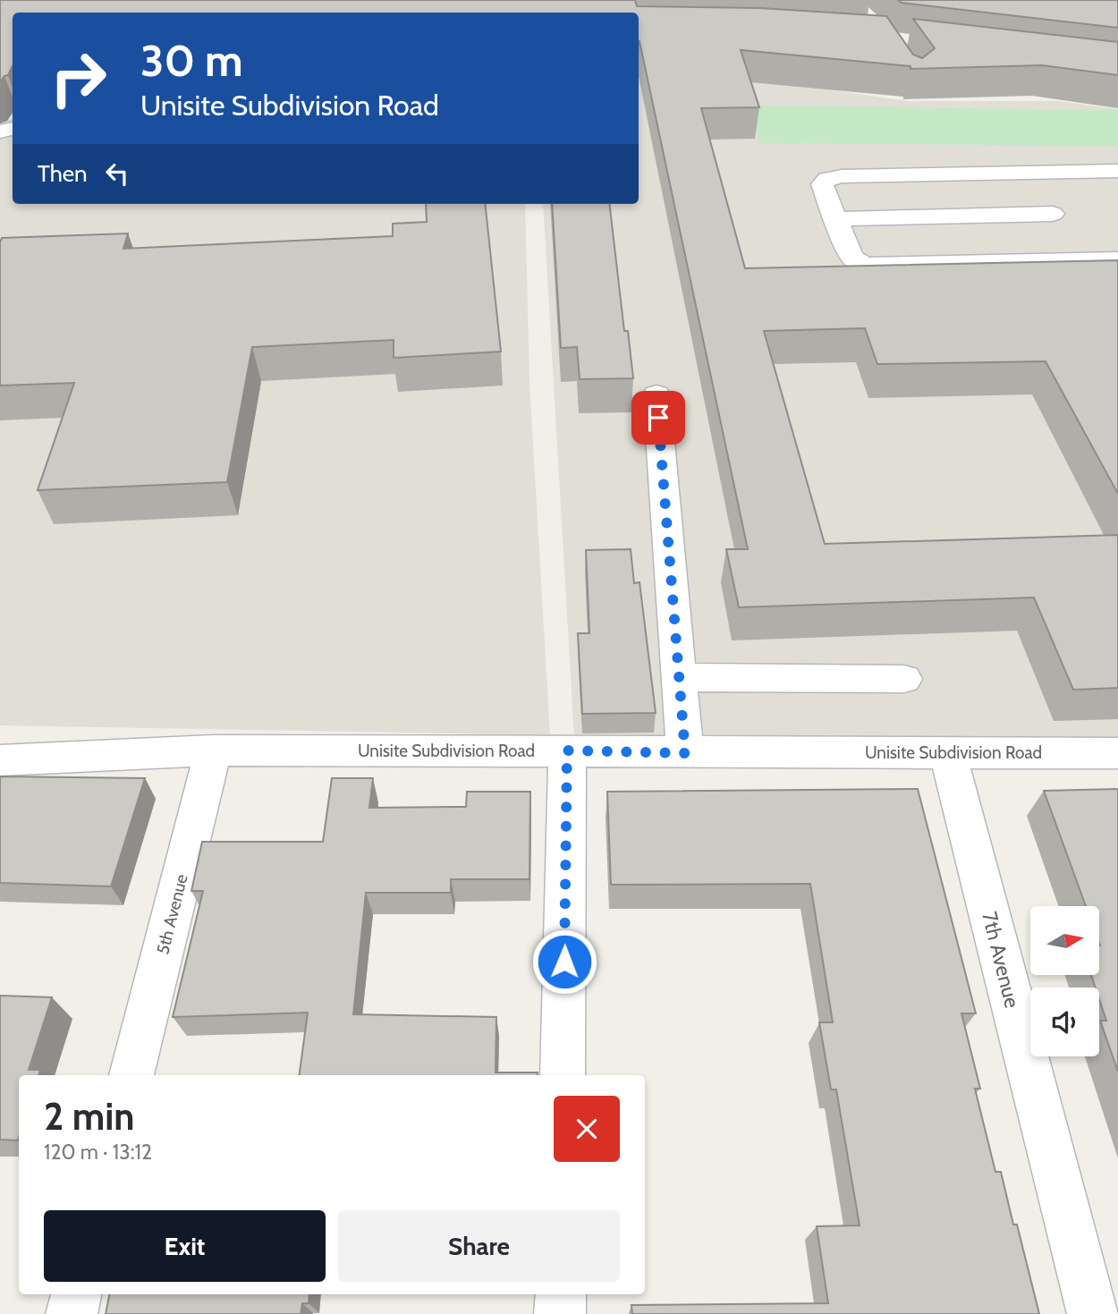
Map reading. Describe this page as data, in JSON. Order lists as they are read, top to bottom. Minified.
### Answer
{"streets":{"street":["Unisite Subdivision Road","5th Avenue","7th Avenue"]},"crossings":[["Unisite Subdivision Road","5th Avenue"],["Unisite Subdivision Road","7th Avenue"]],"north":"right","page":{"turn":["30 m","Unisite Subdivision Road"],"then":"Then","heading":["2 min","120 m · 13:12"],"buttons":["Exit","Share"]}}
